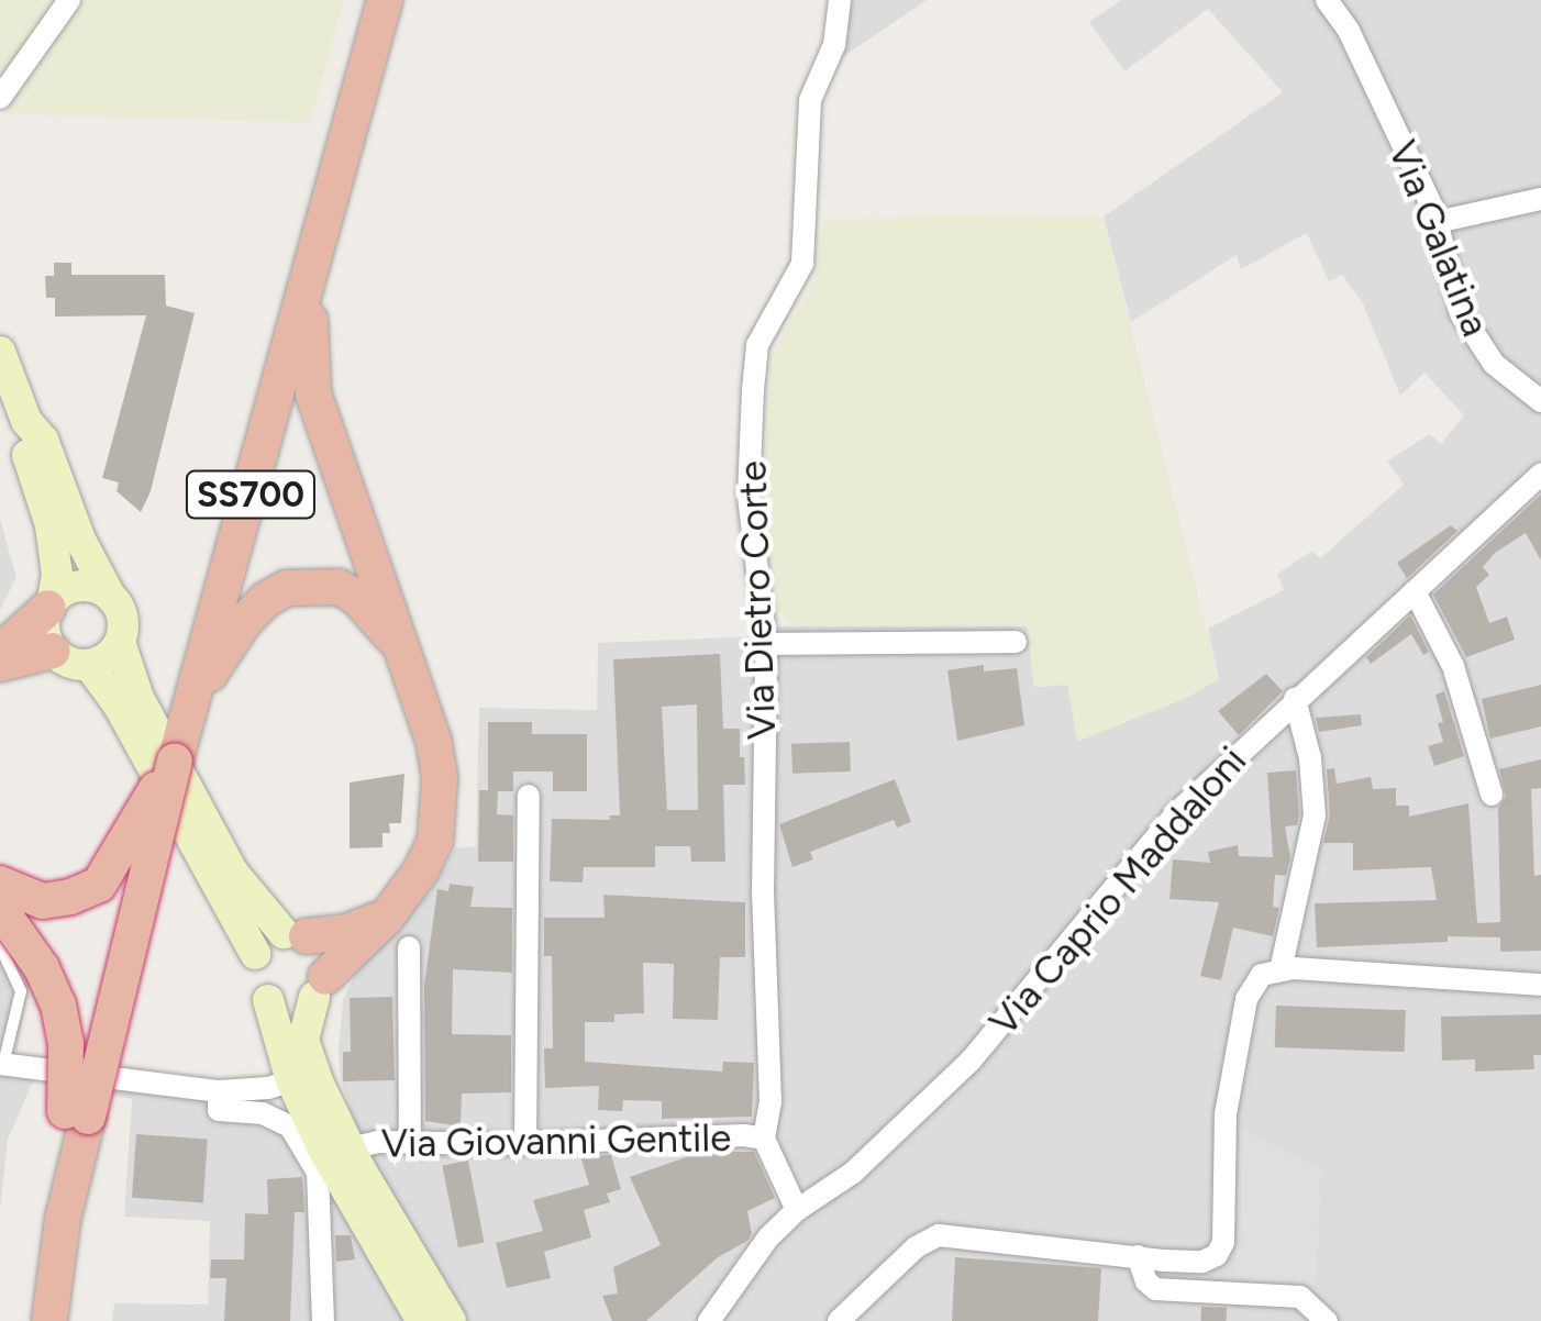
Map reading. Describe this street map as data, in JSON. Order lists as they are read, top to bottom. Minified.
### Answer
{"streets":{"highway":["SS700"],"street":["Via Galatina","Via Dietro Corte","Via Caprio Maddaloni","Via Giovanni Gentile"]},"crossings":[["Via Dietro Corte","Via Giovanni Gentile"]]}
